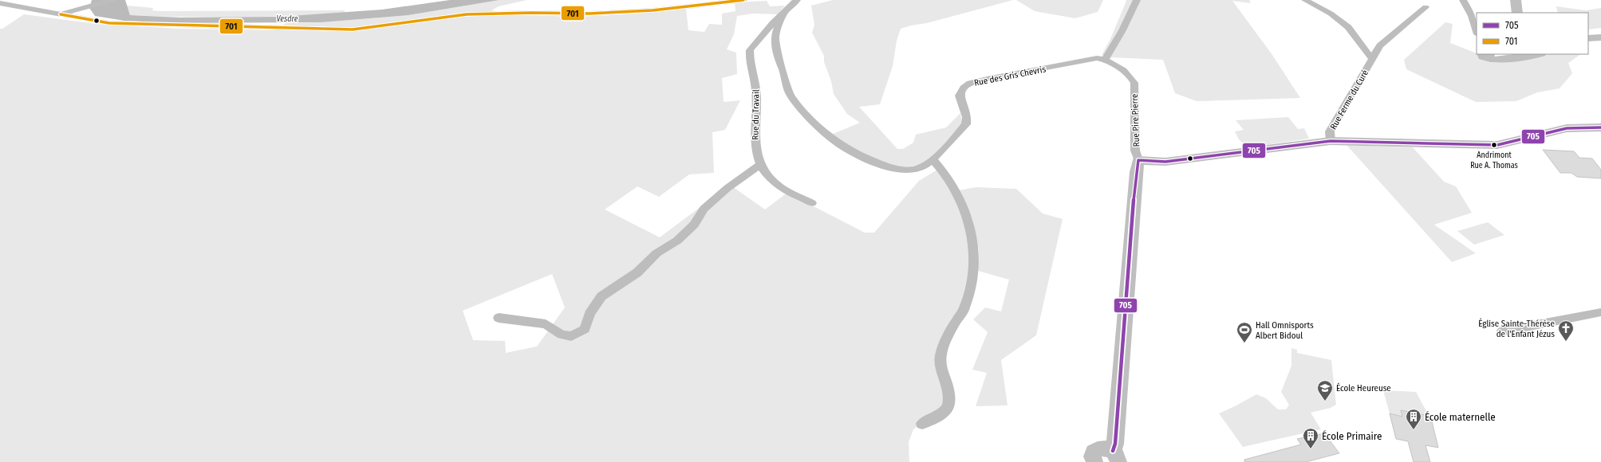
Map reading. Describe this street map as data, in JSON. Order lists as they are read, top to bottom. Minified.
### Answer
{"streets":{"street":["Rue des Gris Chevris","Rue Ferme du Curé","Rue du Travail","Rue Pire Pierre"]},"crossings":[["Rue des Gris Chevris","Rue du Travail"],["Rue des Gris Chevris","Rue Pire Pierre"]],"water":["Vesdre"],"places":{"other":["Andrimont Rue A. Thomas"],"church":["Église Sainte-Thérèse de l'Enfant Jézus"],"sports":["Hall Omnisports Albert Bidoul"],"school or university":["École Heureuse"],"building":["École maternelle","École Primaire"]},"lines":["transit line 701","transit line 705"],"legend":["705","701"]}
